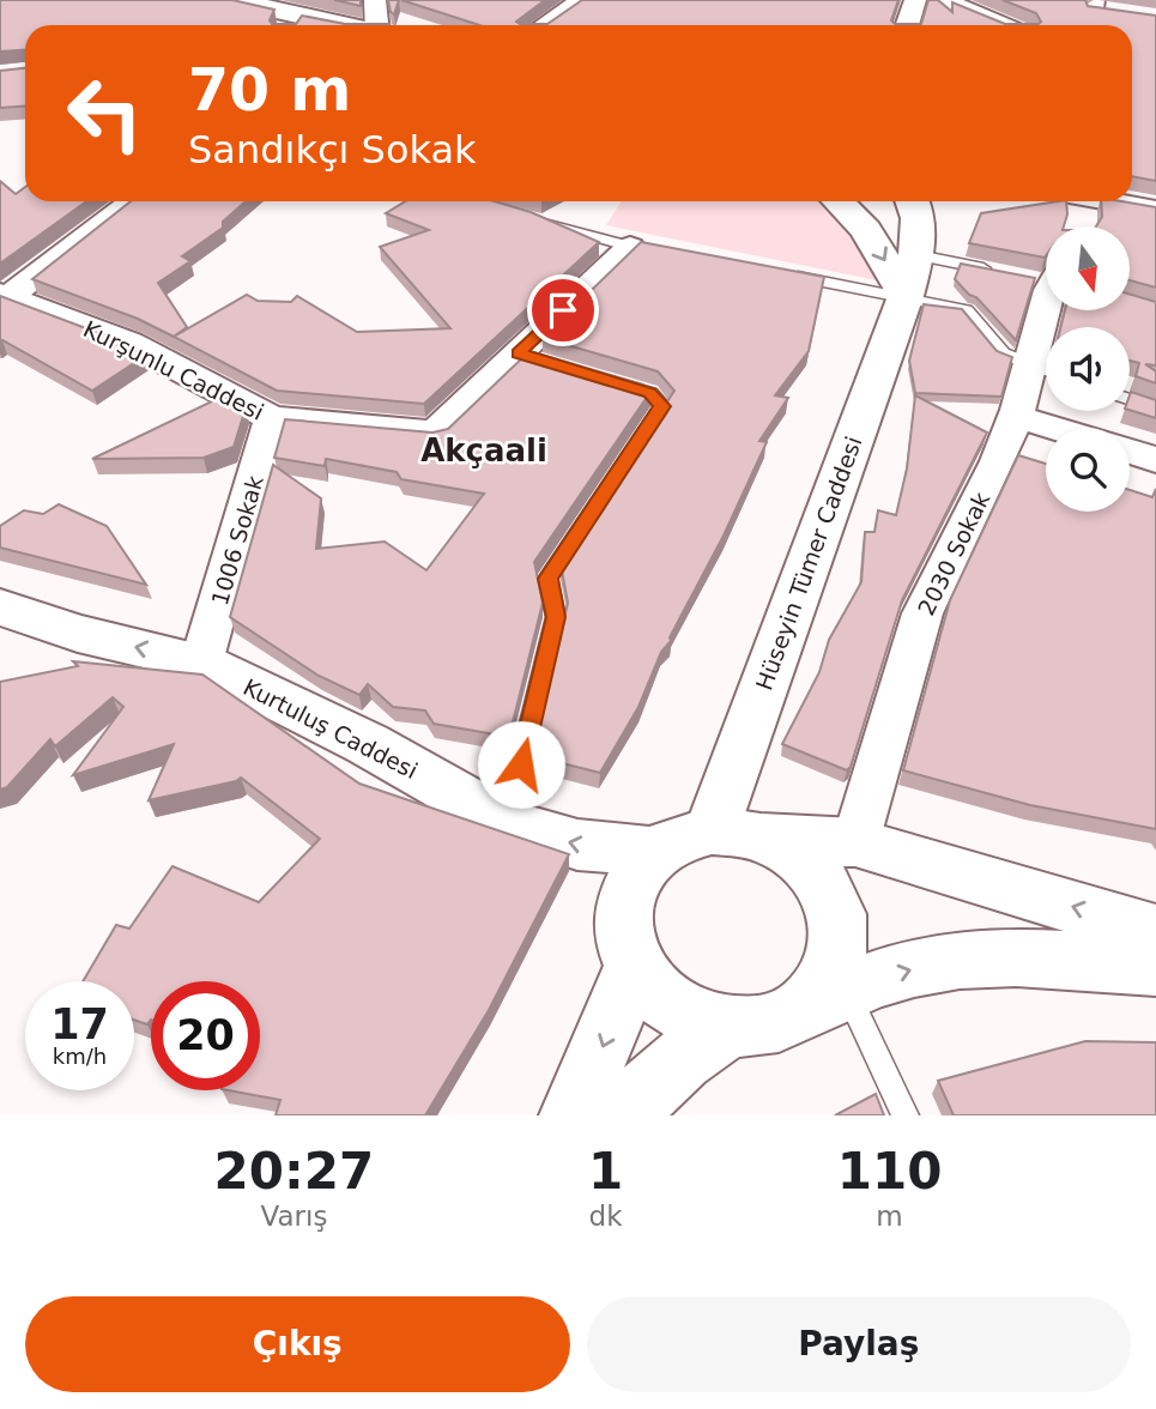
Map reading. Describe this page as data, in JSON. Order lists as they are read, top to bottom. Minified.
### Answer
{"streets":{"main road":["Hüseyin Tümer Caddesi","Kurtuluş Caddesi"],"street":["Kurşunlu Caddesi","1006 Sokak","2030 Sokak"]},"crossings":[["Kurşunlu Caddesi","1006 Sokak"],["1006 Sokak","Kurtuluş Caddesi"],["Hüseyin Tümer Caddesi","Kurtuluş Caddesi"]],"one_way":["Kurtuluş Caddesi"],"districts":["Akçaali"],"north":"bottom","page":{"turn":["70 m","Sandıkçı Sokak"],"speed":"17 km/h","limit":"20","eta":["20:27","Varış","1","dk","110","m"],"buttons":["Çıkış","Paylaş"]}}
